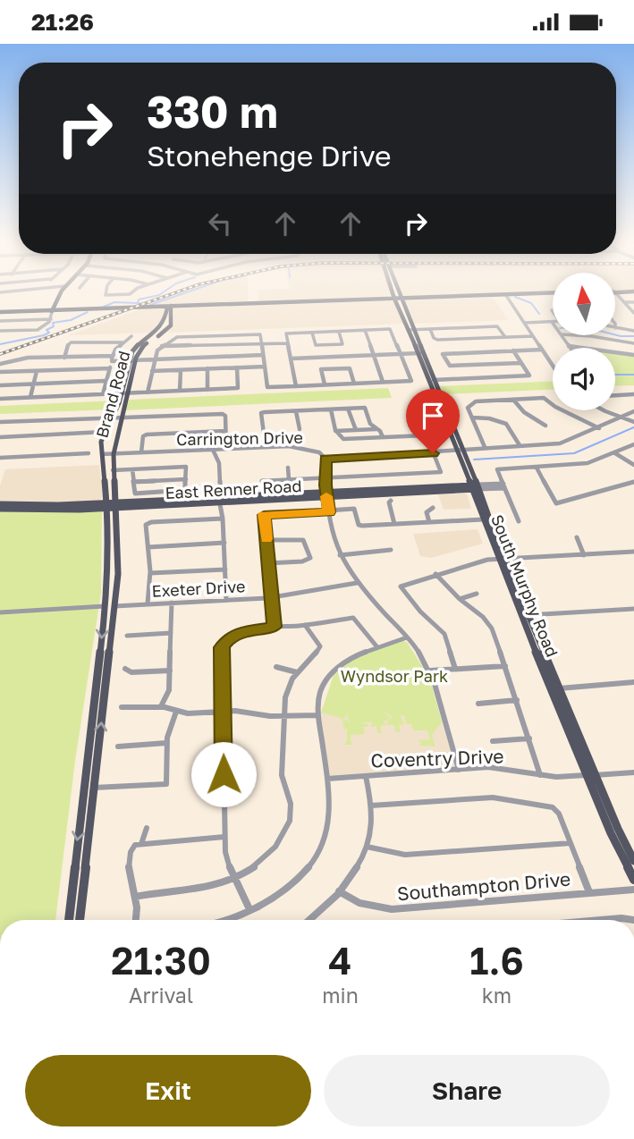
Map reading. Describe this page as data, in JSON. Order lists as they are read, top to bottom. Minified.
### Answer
{"streets":{"main road":["Brand Road","East Renner Road","South Murphy Road"],"street":["Carrington Drive","Exeter Drive","Coventry Drive","Southampton Drive"]},"crossings":[["Brand Road","Carrington Drive"],["Brand Road","East Renner Road"],["Brand Road","Exeter Drive"],["East Renner Road","South Murphy Road"],["South Murphy Road","Coventry Drive"]],"parks":["Wyndsor Park"],"north":"top","page":{"status":"21:26","turn":["330 m","Stonehenge Drive"],"eta":["21:30","Arrival","4","min","1.6","km"],"buttons":["Exit","Share"]}}
